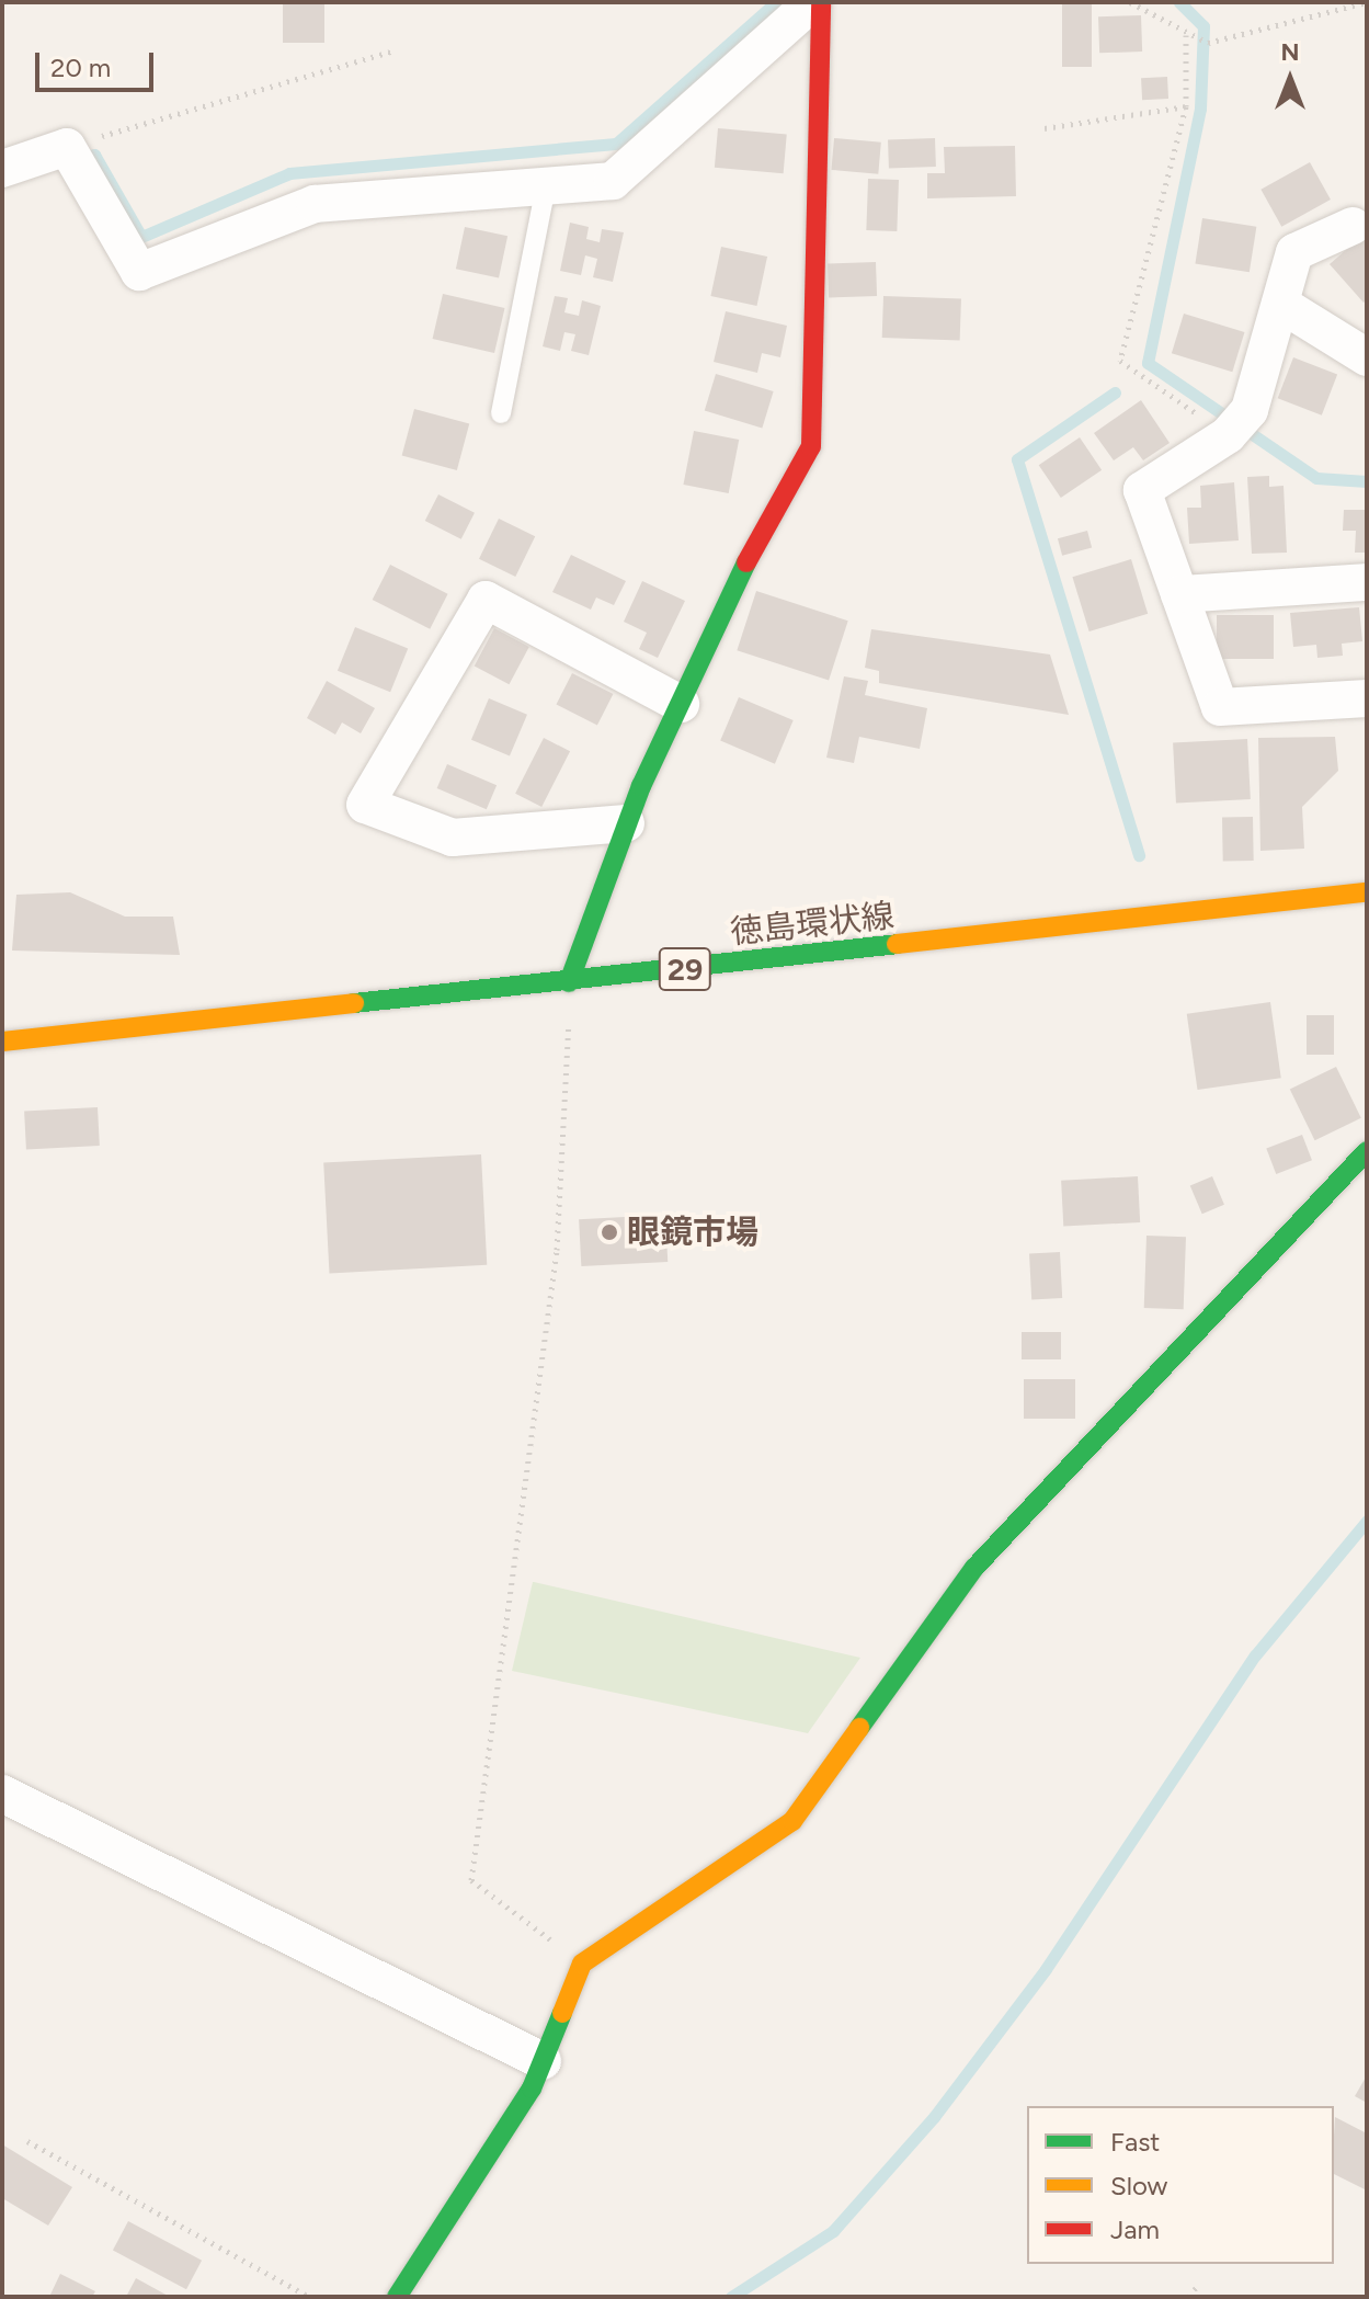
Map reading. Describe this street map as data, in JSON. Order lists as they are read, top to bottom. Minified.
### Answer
{"streets":{"street":["徳島環状線","29"]},"places":["眼鏡市場"],"legend":["Fast","Slow","Jam"],"scale_bar":"20 m","north":"top"}
